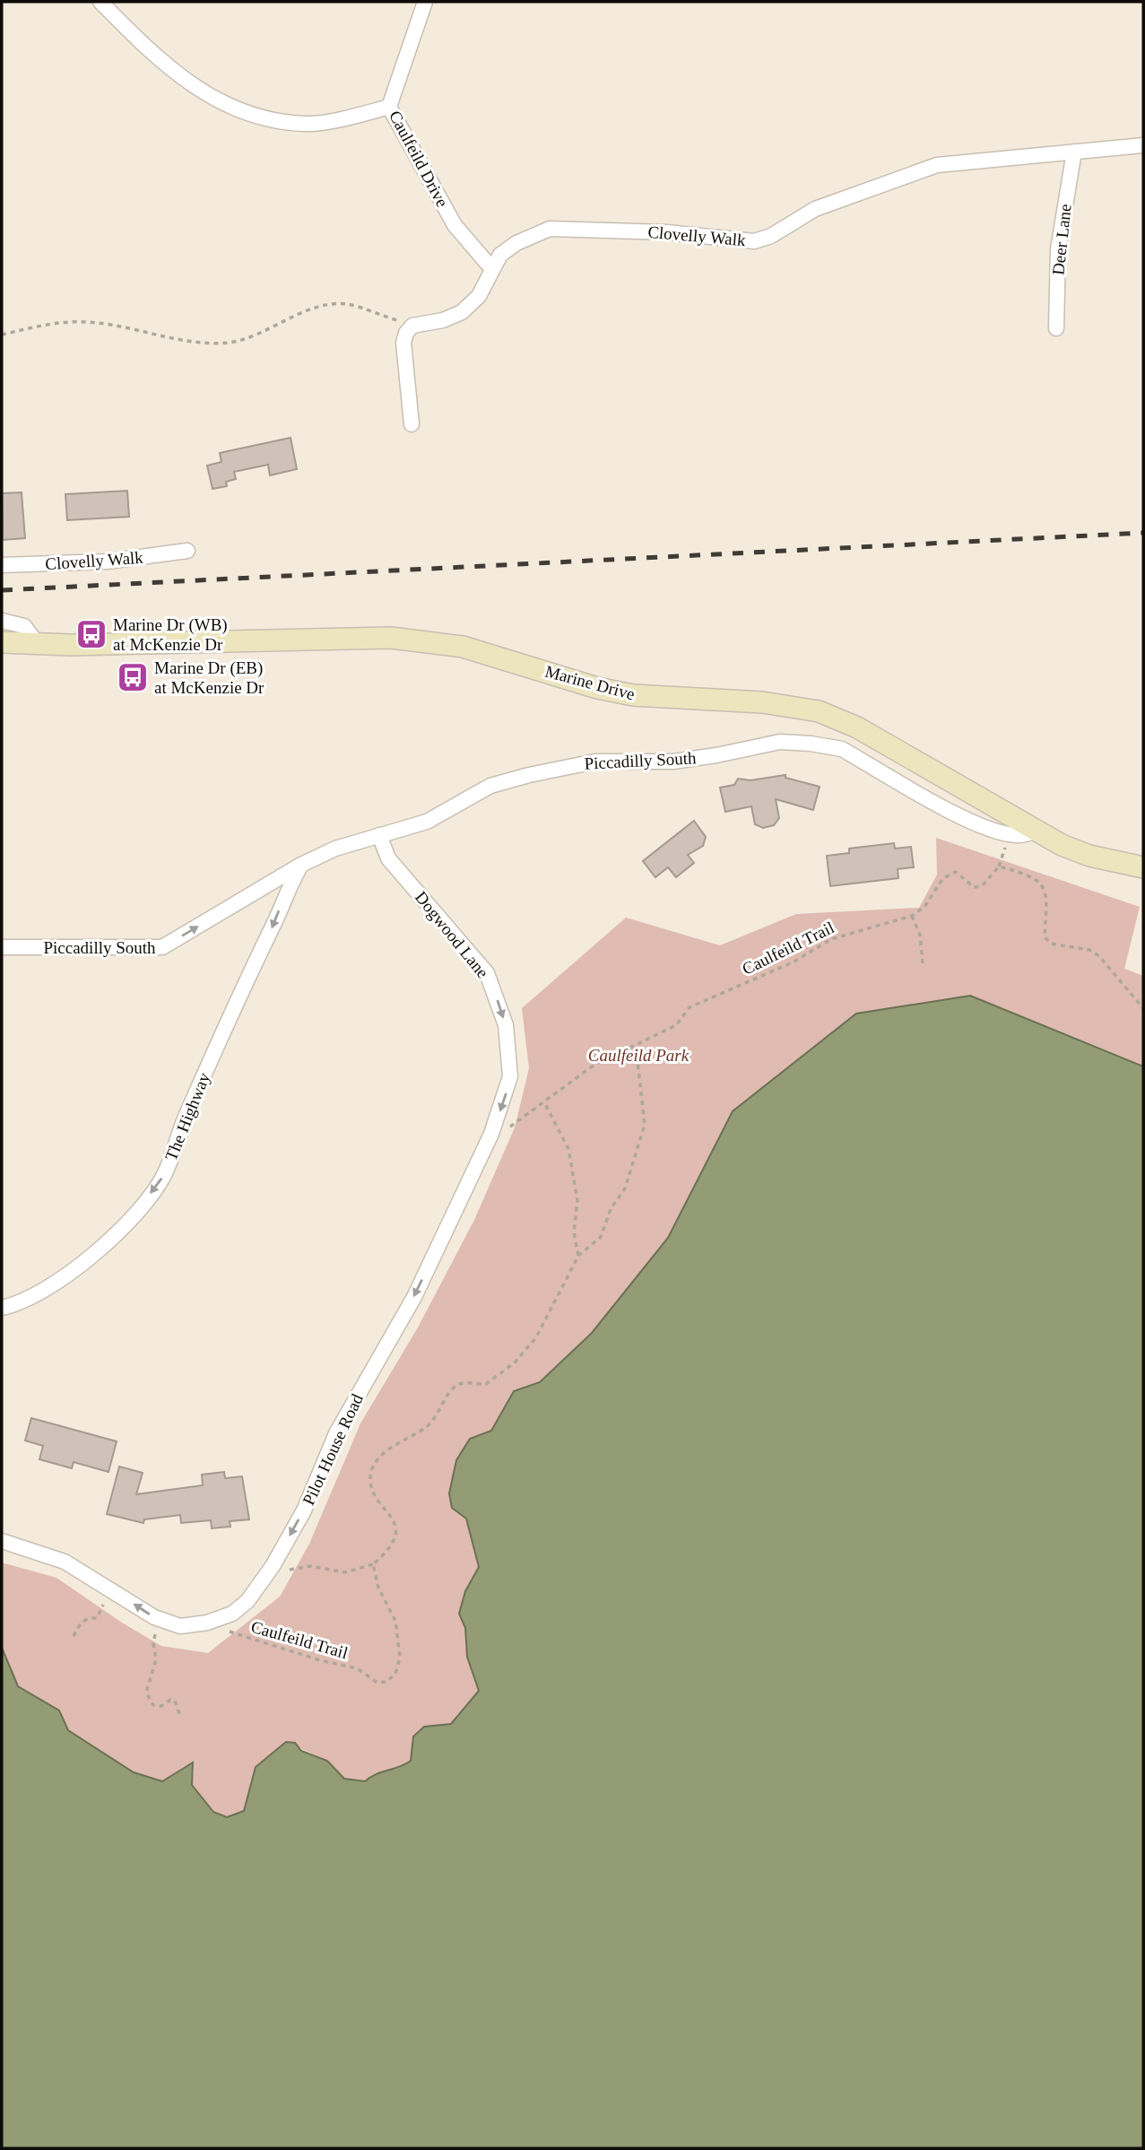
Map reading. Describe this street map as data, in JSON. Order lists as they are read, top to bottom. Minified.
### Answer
{"streets":{"main road":["Marine Drive"],"street":["Caulfeild Drive","Clovelly Walk","Deer Lane","Piccadilly South","Dogwood Lane","The Highway","Pilot House Road"],"path":["Caulfeild Trail"]},"crossings":[["Caulfeild Drive","Clovelly Walk"],["Clovelly Walk","Deer Lane"],["Marine Drive","Piccadilly South"],["Piccadilly South","Dogwood Lane"],["Piccadilly South","The Highway"],["Dogwood Lane","Pilot House Road"],["Caulfeild Trail","Pilot House Road"]],"one_way":["Dogwood Lane","The Highway","Pilot House Road"],"parks":["Caulfeild Park"],"places":{"bus stop":["Marine Dr (WB) at McKenzie Dr","Marine Dr (EB) at McKenzie Dr"]}}
